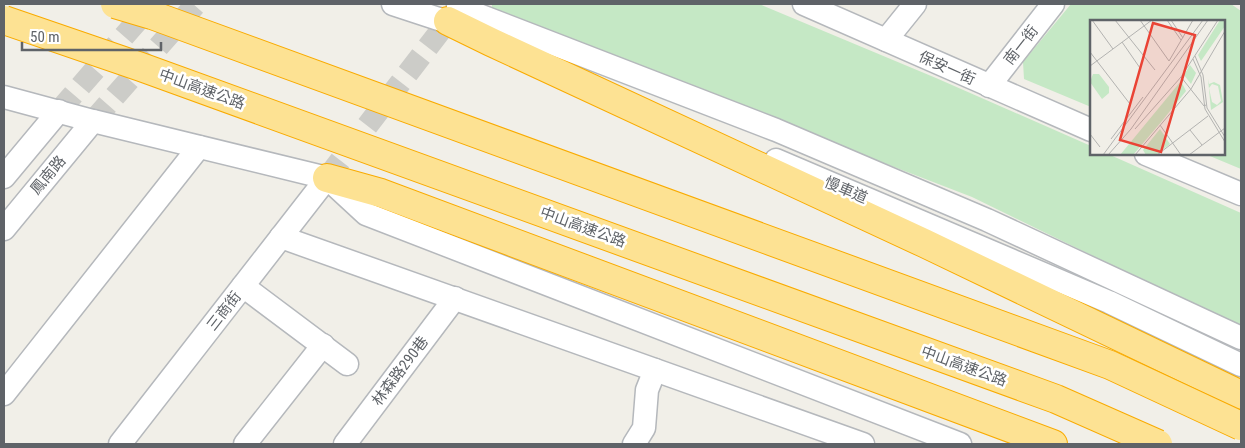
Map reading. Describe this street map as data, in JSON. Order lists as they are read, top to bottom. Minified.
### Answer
{"streets":{"highway":["中山高速公路"],"street":["南一街","保安一街","鳳南路","慢車道","三商街","林森路290巷"]},"crossings":[["南一街","保安一街"]],"scale_bar":"50 m"}
